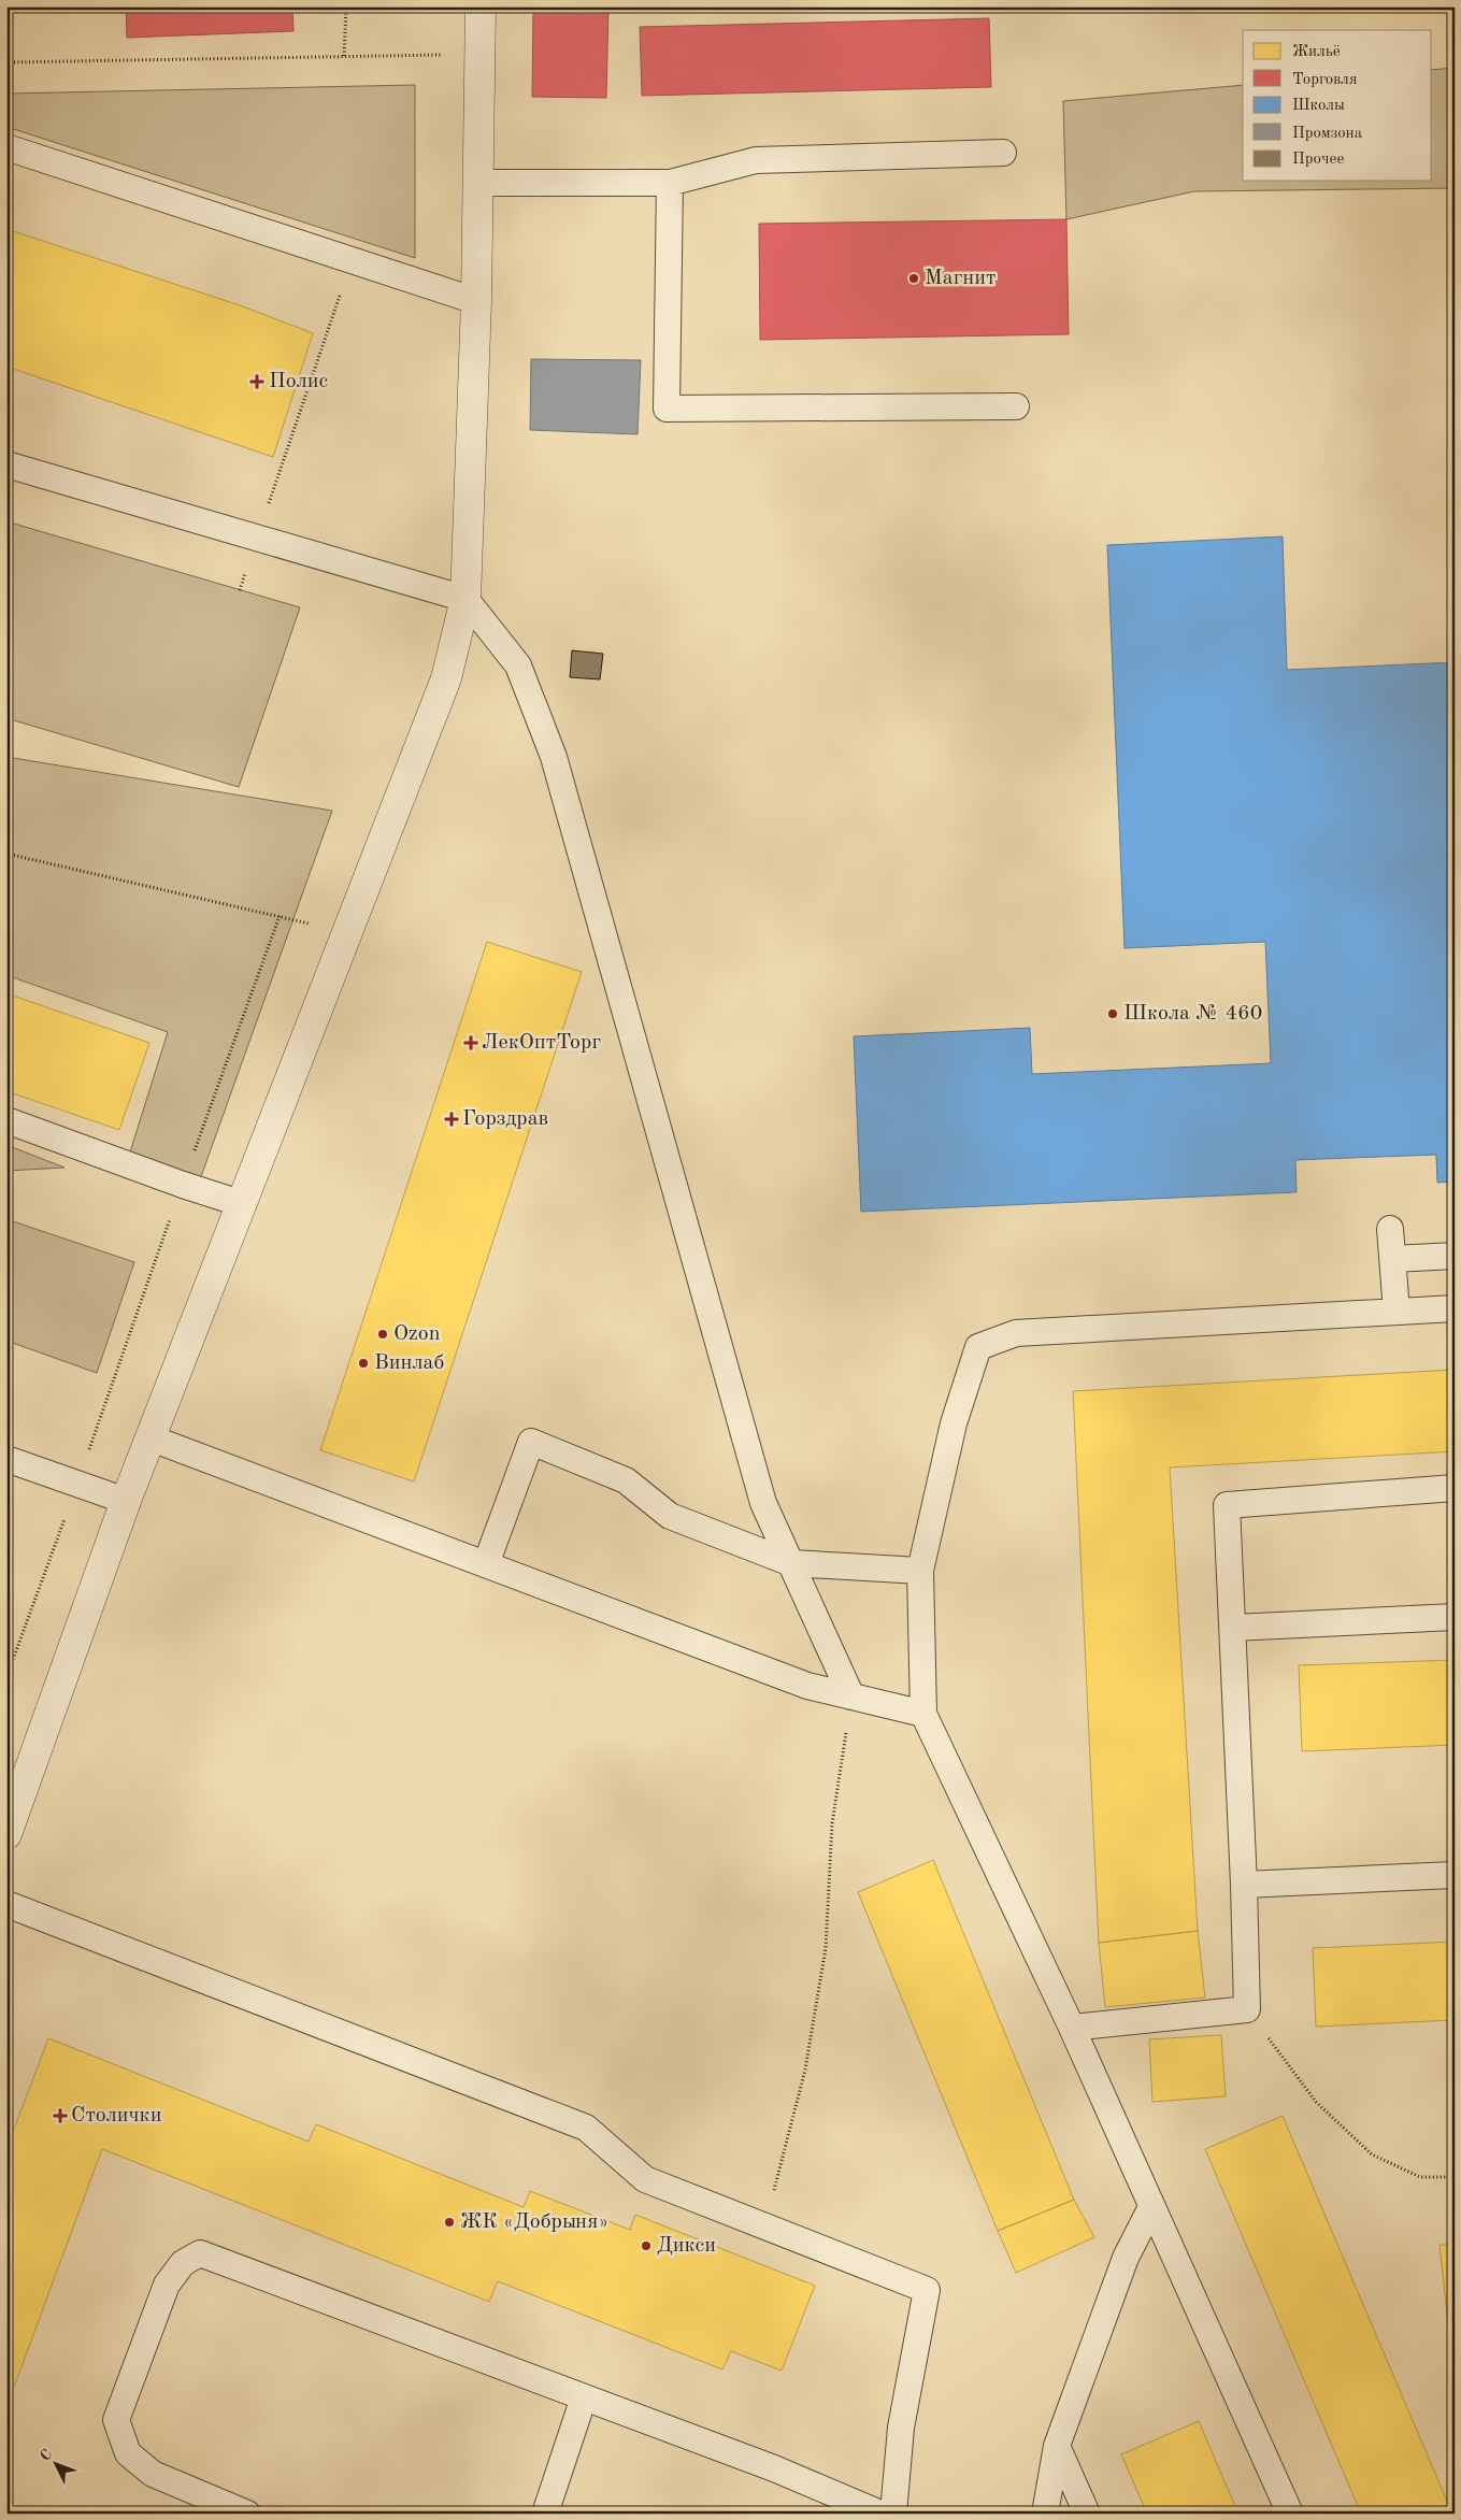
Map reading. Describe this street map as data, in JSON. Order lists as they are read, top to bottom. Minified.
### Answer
{"places":{"other":["Магнит","Школа № 460","Ozon","Винлаб","ЖК «Добрыня»","Дикси"],"health":["Полис","ЛекОптТорг","Горздрав","Столички"]},"legend":["Жильё","Торговля","Школы","Промзона","Прочее"],"north":"top left"}
